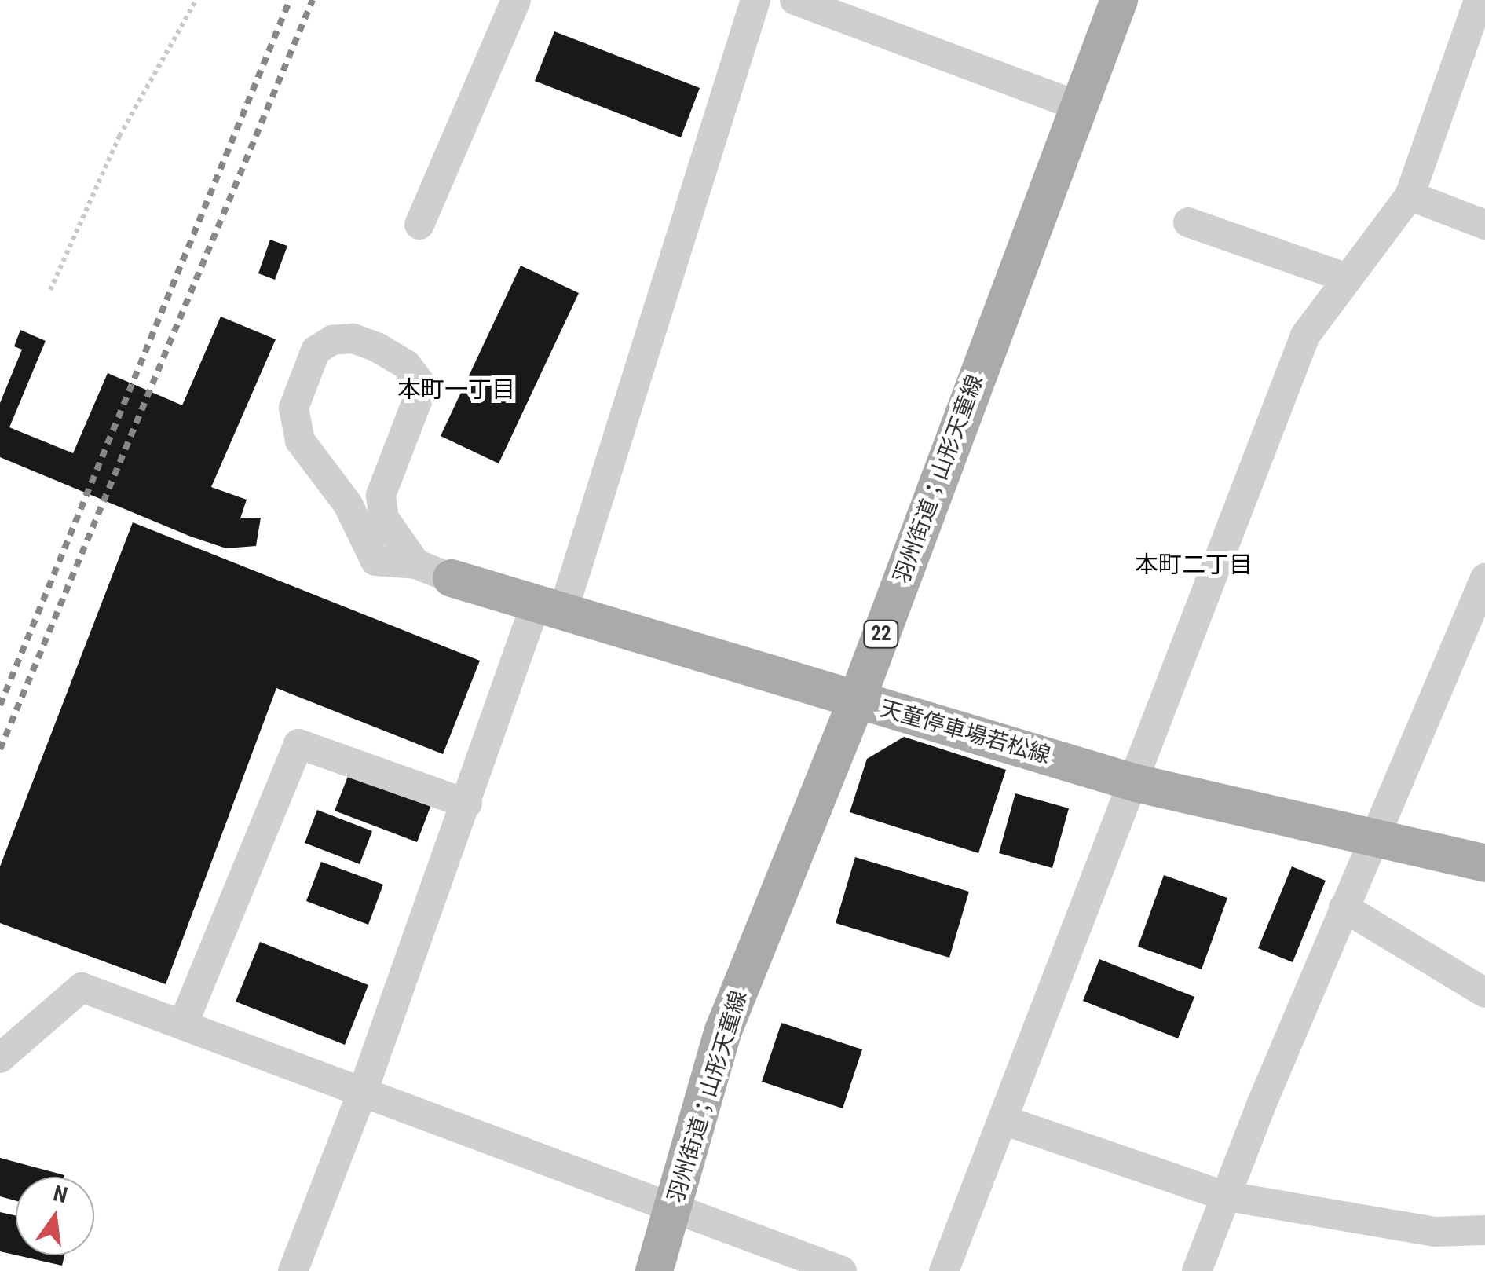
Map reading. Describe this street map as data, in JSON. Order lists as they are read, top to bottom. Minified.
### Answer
{"streets":{"main road":["羽州街道；山形天童線","22","天童停車場若松線"]},"crossings":[["羽州街道；山形天童線","天童停車場若松線"]],"districts":["本町一丁目","本町二丁目"],"north":"top"}
